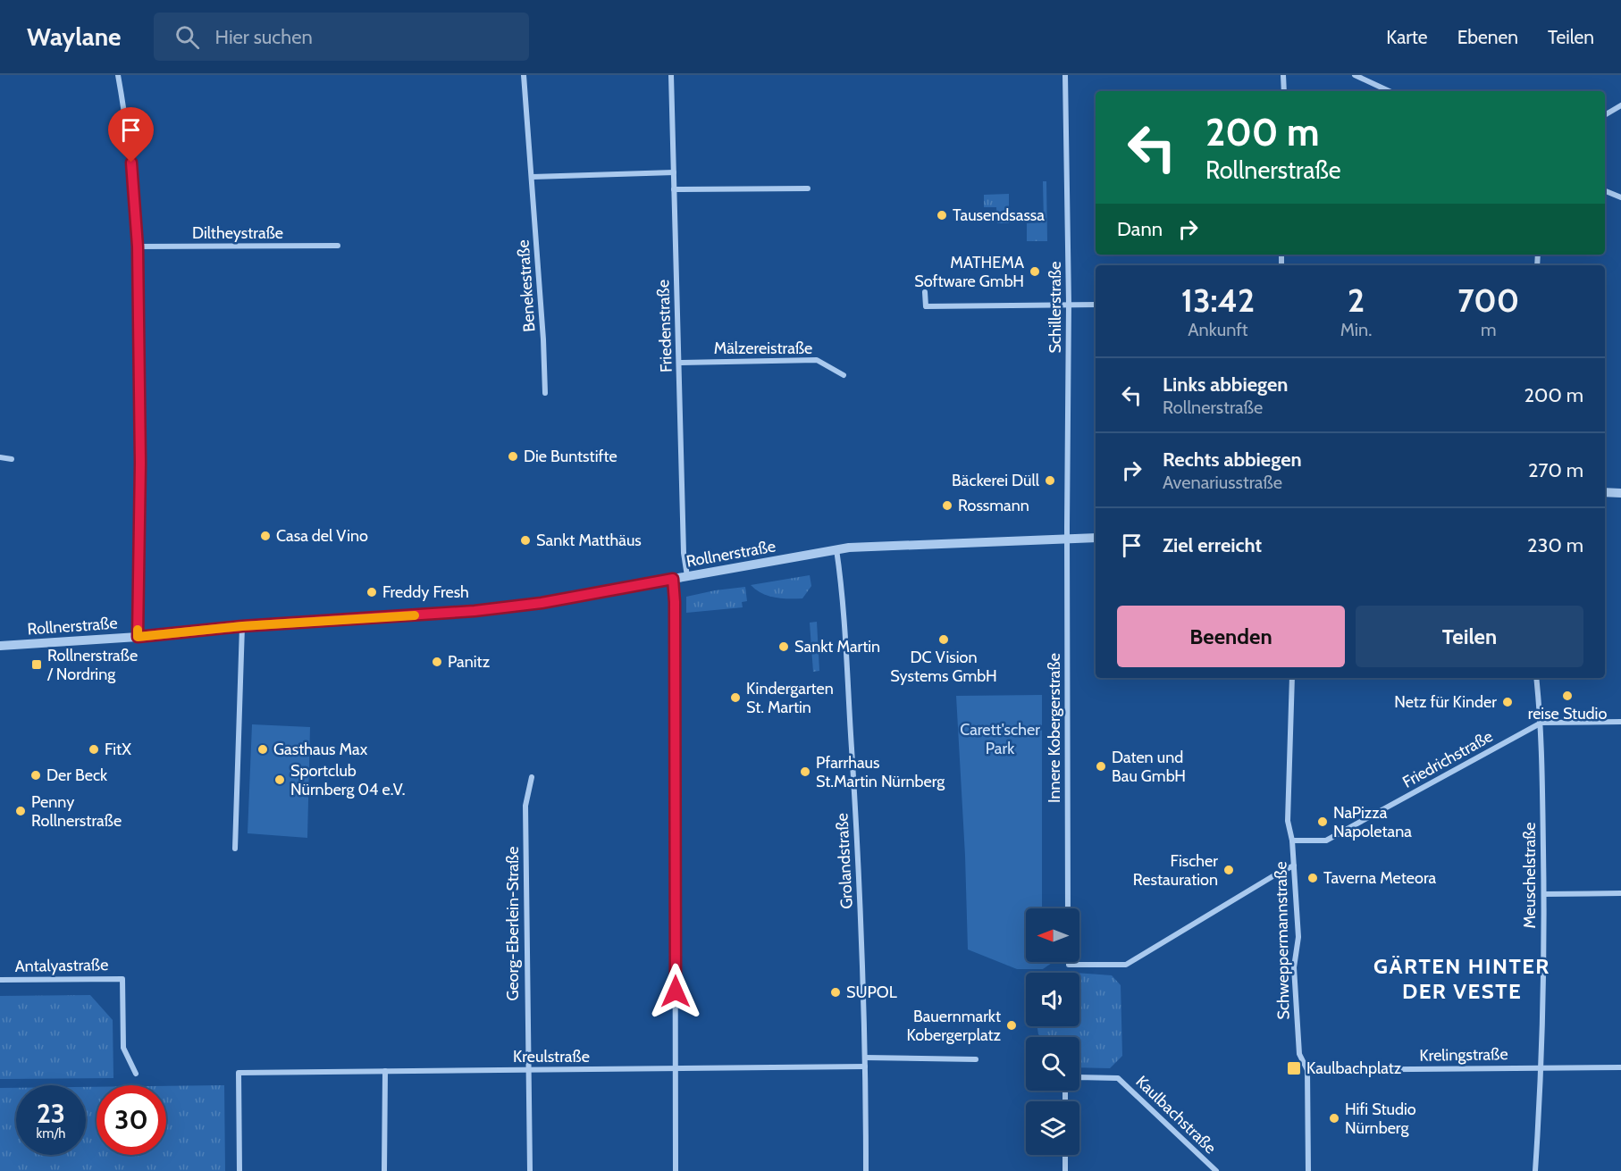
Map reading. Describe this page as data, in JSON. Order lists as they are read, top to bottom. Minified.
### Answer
{"streets":{"street":["Diltheystraße","Benekestraße","Schillerstraße","Friedenstraße","Mälzereistraße","Rollnerstraße","Innere Kobergerstraße","Friedrichstraße","Grolandstraße","Meuschelstraße","Georg-Eberlein-Straße","Schweppermannstraße","Antalyastraße","Krelingstraße","Kreulstraße","Kaulbachstraße"]},"crossings":[["Schillerstraße","Rollnerstraße"],["Schillerstraße","Innere Kobergerstraße"],["Friedenstraße","Mälzereistraße"],["Friedenstraße","Rollnerstraße"],["Rollnerstraße","Innere Kobergerstraße"],["Rollnerstraße","Grolandstraße"],["Friedrichstraße","Meuschelstraße"],["Friedrichstraße","Schweppermannstraße"],["Grolandstraße","Kreulstraße"],["Meuschelstraße","Krelingstraße"],["Georg-Eberlein-Straße","Kreulstraße"],["Schweppermannstraße","Krelingstraße"]],"districts":["GÄRTEN HINTER DER VESTE"],"parks":["Carett'scher Park"],"places":{"other":["Tausendsassa","MATHEMA Software GmbH","Die Buntstifte","Bäckerei Düll","Rossmann","Casa del Vino","Sankt Matthäus","Freddy Fresh","DC Vision Systems GmbH","Sankt Martin","Panitz","reise Studio","Kindergarten St. Martin","Netz für Kinder","FitX","Gasthaus Max","Daten und Bau GmbH","Pfarrhaus St.Martin Nürnberg","Der Beck","Sportclub Nürnberg 04 e.V.","Penny Rollnerstraße","NaPizza Napoletana","Fischer Restauration","Taverna Meteora","SUPOL","Bauernmarkt Kobergerplatz","Hifi Studio Nürnberg"],"transit":["Rollnerstraße / Nordring","Kaulbachplatz"]},"north":"left","page":{"header":"Waylane","search":"Hier suchen","nav":["Karte","Ebenen","Teilen"],"turn":["200 m","Rollnerstraße"],"then":"Dann","eta":["13:42","Ankunft","2","Min.","700","m"],"list":[{"name":"Links abbiegen","note":"Rollnerstraße","value":"200 m"},{"name":"Rechts abbiegen","note":"Avenariusstraße","value":"270 m"},{"name":"Ziel erreicht","value":"230 m"}],"buttons":["Beenden","Teilen"],"speed":"23 km/h","limit":"30"}}
